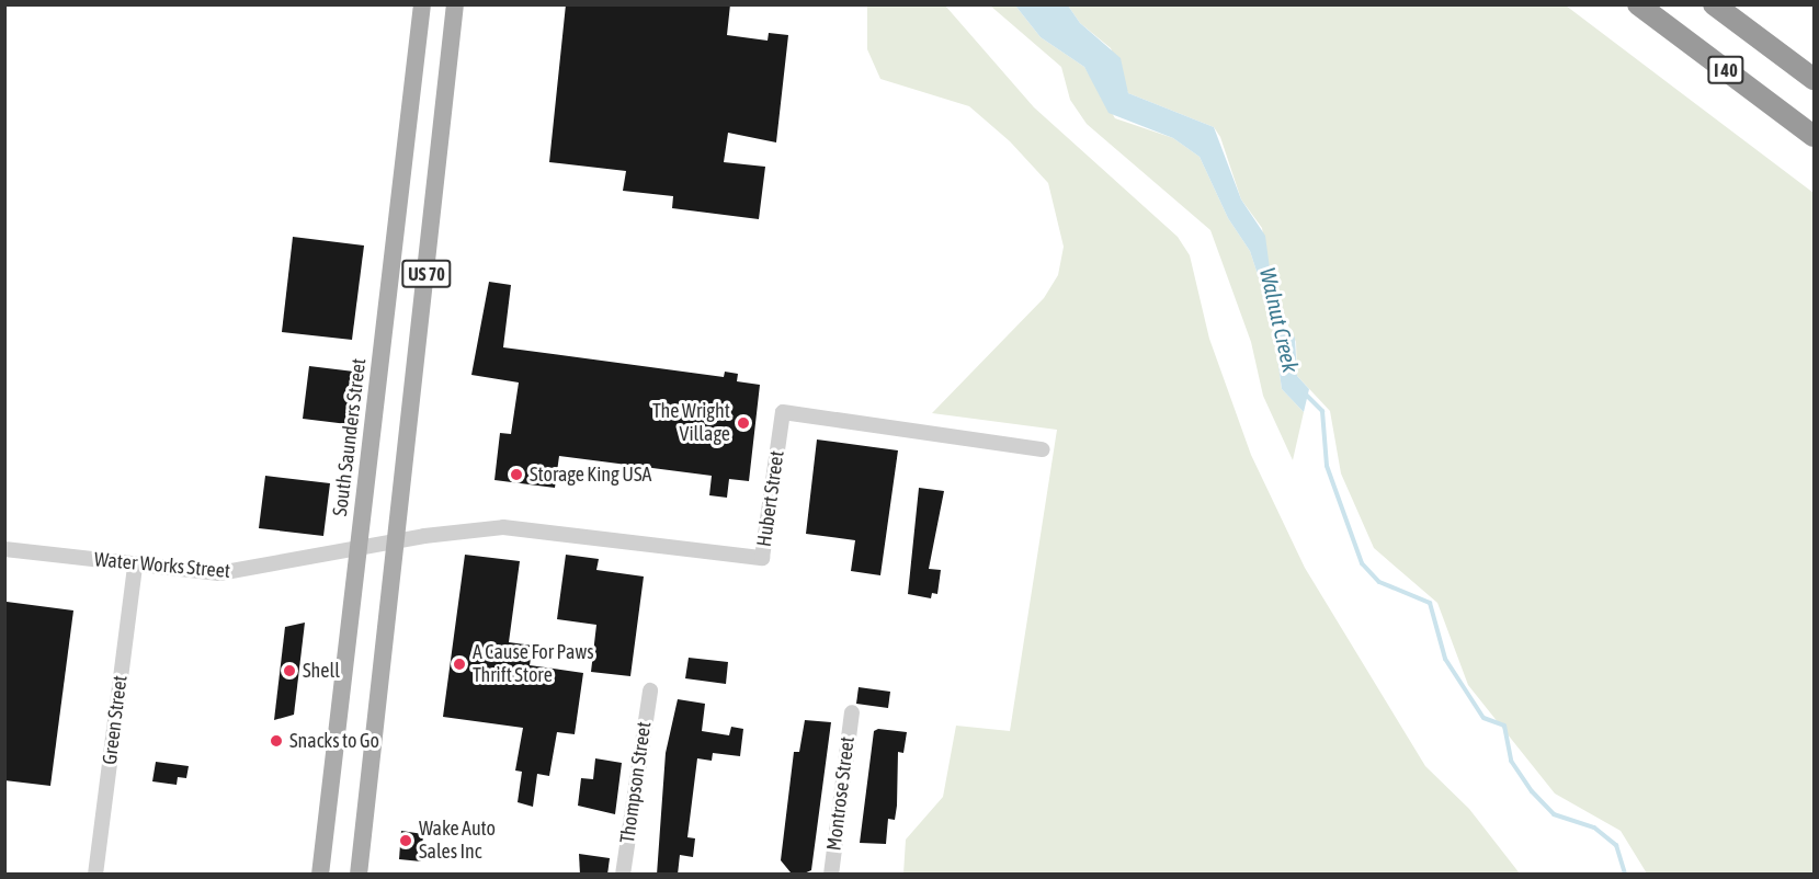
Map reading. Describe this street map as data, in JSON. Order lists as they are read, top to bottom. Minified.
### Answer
{"streets":{"highway":["I 40"],"main road":["US 70","South Saunders Street"],"street":["Hubert Street","Water Works Street","Green Street","Thompson Street","Montrose Street"]},"crossings":[["US 70","Hubert Street"],["US 70","Water Works Street"],["South Saunders Street","Water Works Street"],["Hubert Street","Water Works Street"],["Water Works Street","Green Street"]],"water":["Walnut Creek"],"places":["The Wright Village","Storage King USA","A Cause For Paws Thrift Store","Shell","Snacks to Go","Wake Auto Sales Inc"]}
